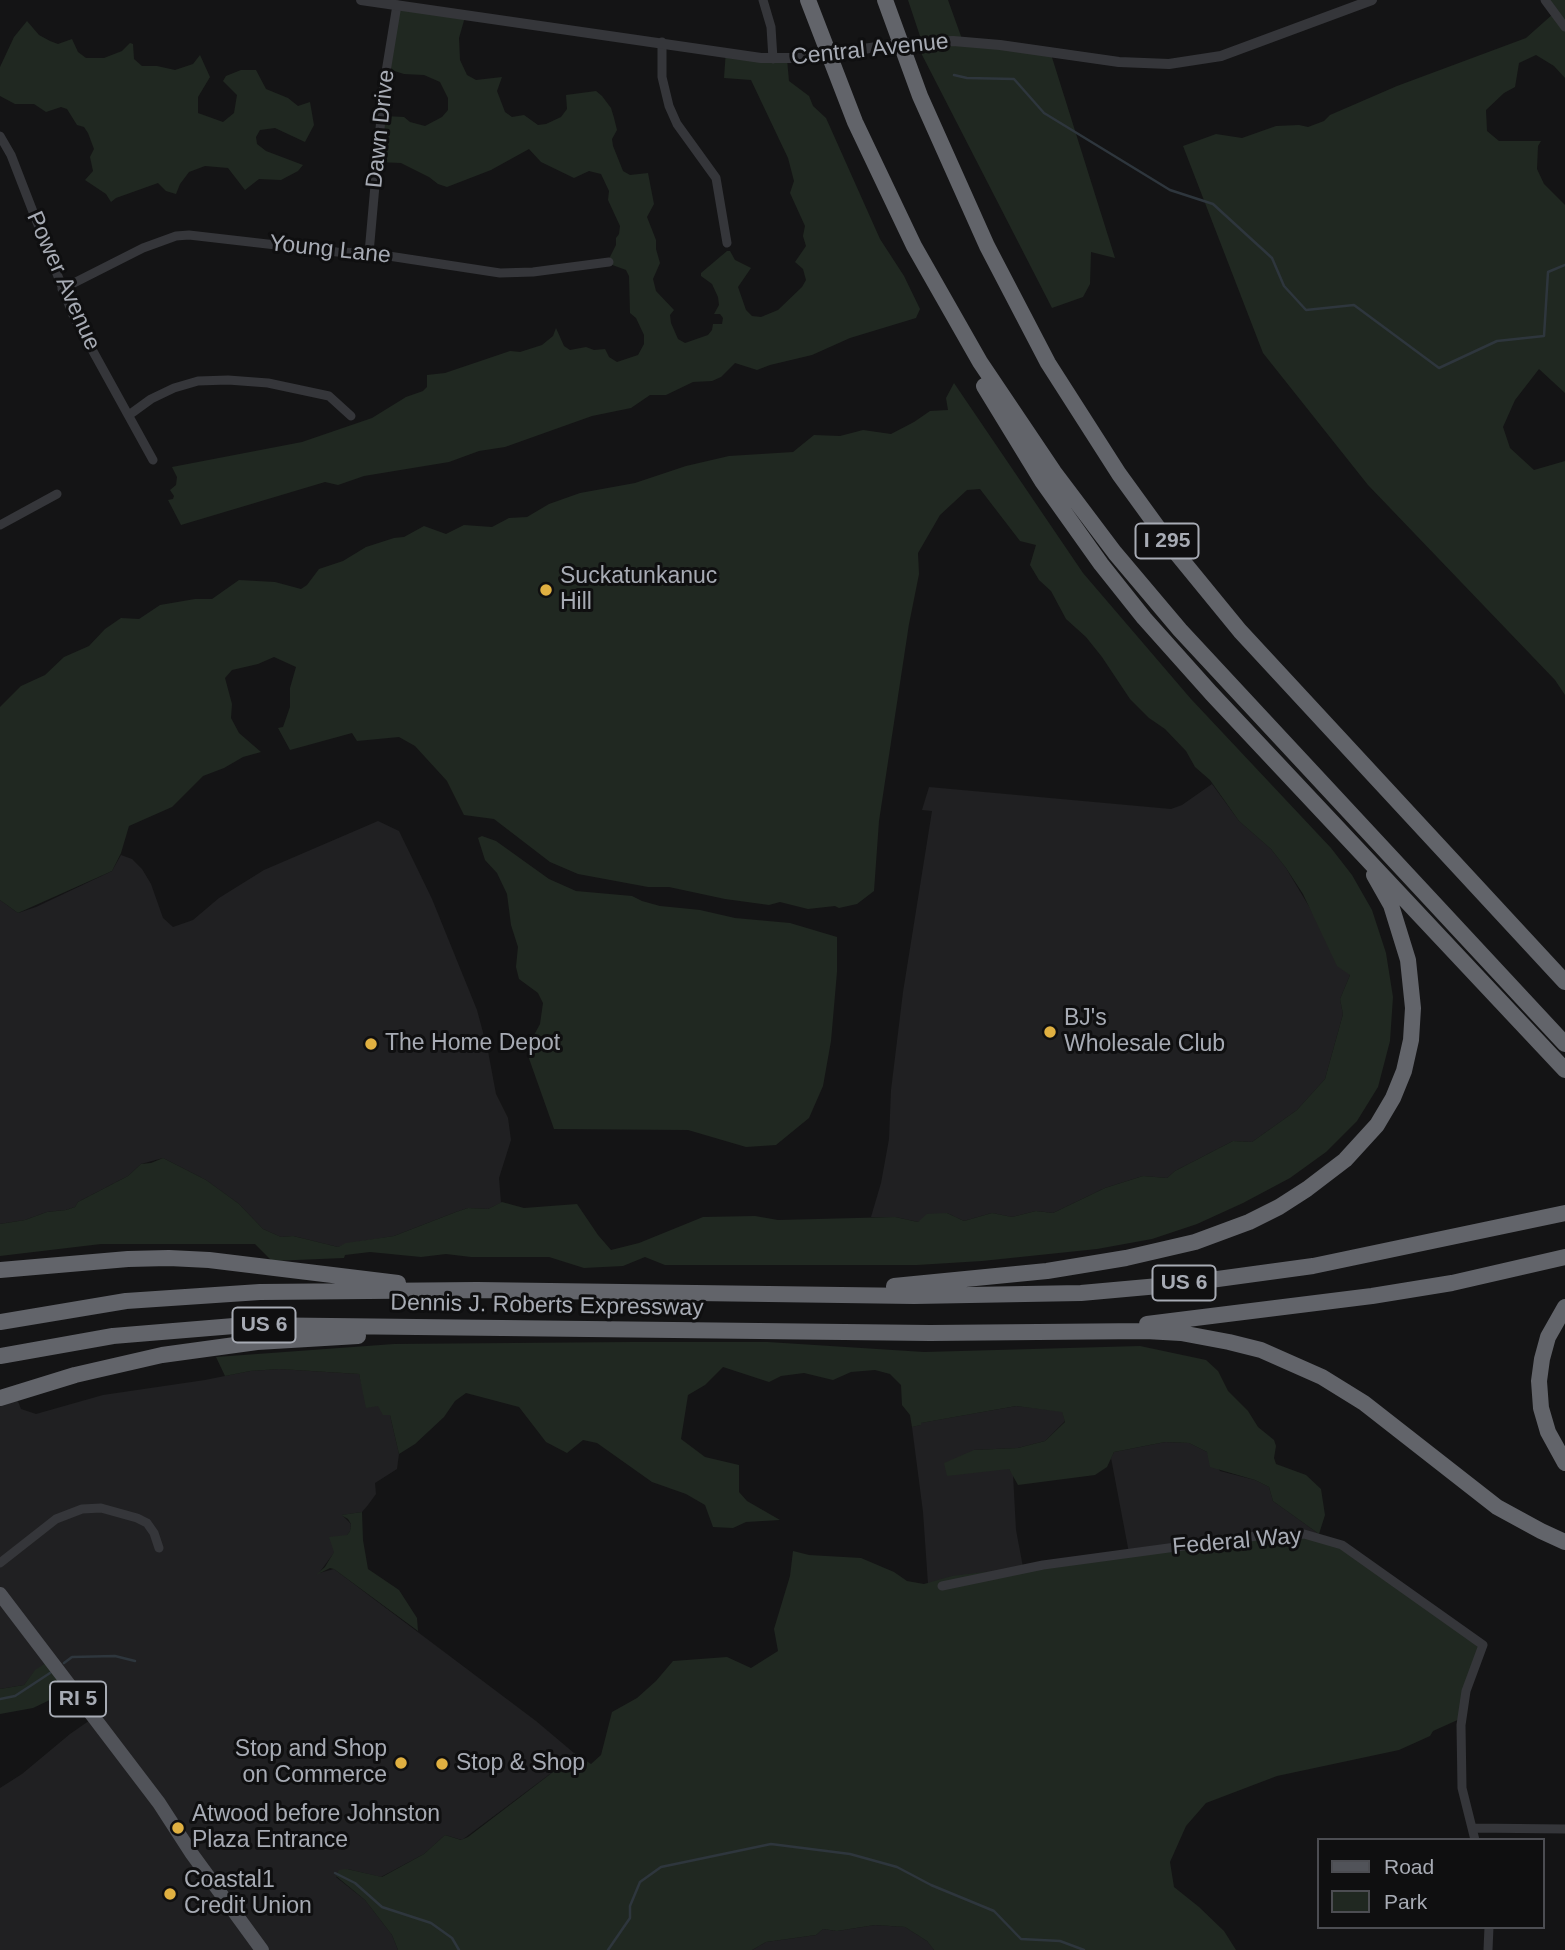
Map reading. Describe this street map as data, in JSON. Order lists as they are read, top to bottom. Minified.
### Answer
{"streets":{"highway":["I 295","US 6","Dennis J. Roberts Expressway"],"main road":["RI 5"],"street":["Central Avenue","Dawn Drive","Young Lane","Power Avenue","Federal Way"]},"crossings":[["Central Avenue","Dawn Drive"],["Dawn Drive","Young Lane"],["Young Lane","Power Avenue"],["US 6","Dennis J. Roberts Expressway"]],"places":["Suckatunkanuc Hill","BJ's Wholesale Club","The Home Depot","Stop and Shop on Commerce","Stop & Shop","Atwood before Johnston Plaza Entrance","Coastal1 Credit Union"],"legend":["Road","Park"]}
